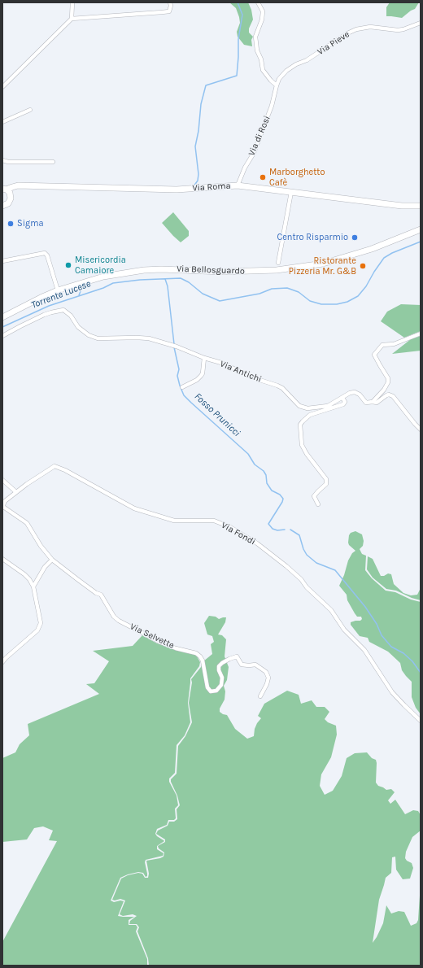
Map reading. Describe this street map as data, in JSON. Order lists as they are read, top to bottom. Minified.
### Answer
{"streets":{"main road":["Via Roma","Via Bellosguardo"],"street":["Via Pieve","Via di Rosi","Via Antichi","Via Fondi","Via Selvette"]},"crossings":[["Via Pieve","Via di Rosi"],["Via di Rosi","Via Roma"]],"water":["Torrente Lucese","Fosso Prunicci"],"places":["Marborghetto Cafè","Sigma","Centro Risparmio","Misericordia Camaiore","Ristorante Pizzeria Mr. G&B"]}
